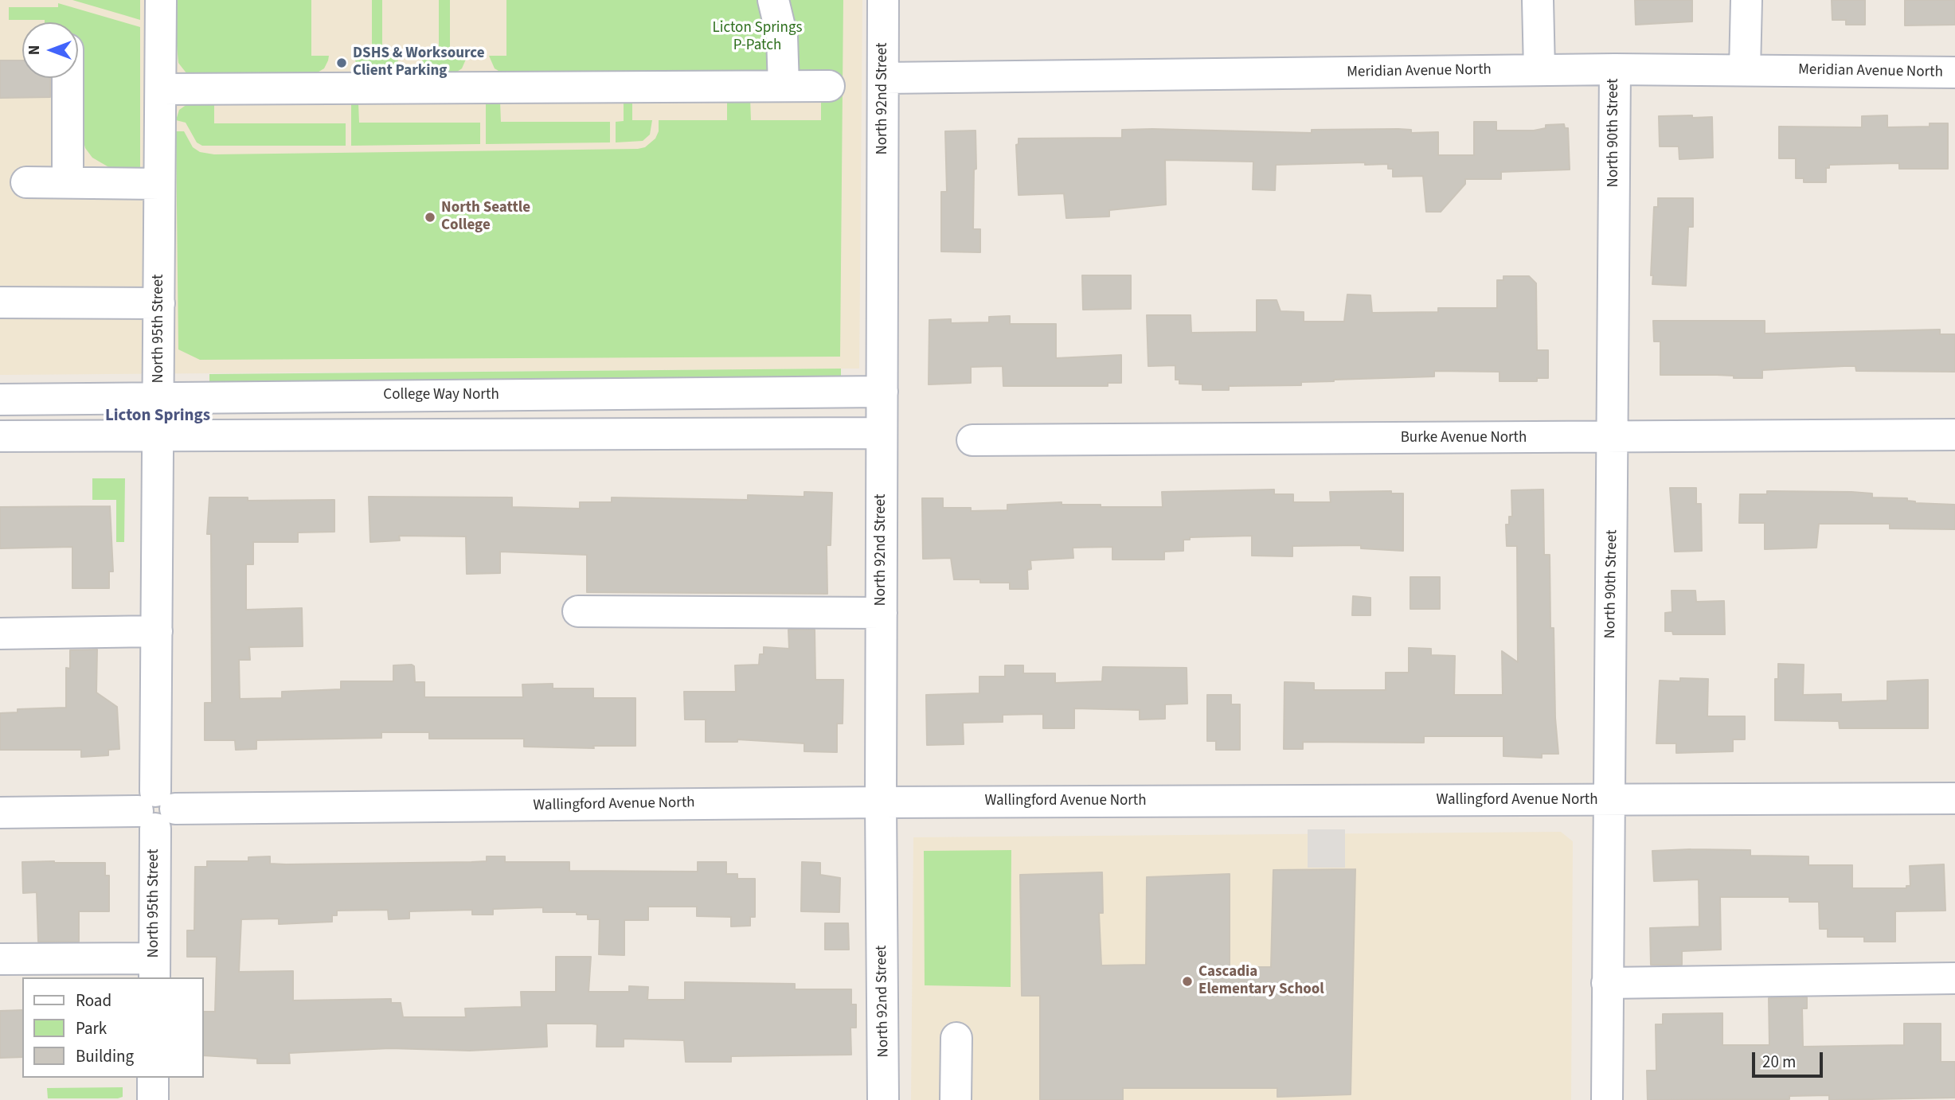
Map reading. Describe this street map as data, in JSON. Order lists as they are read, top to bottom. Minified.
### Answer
{"streets":{"street":["Meridian Avenue North","North 92nd Street","North 90th Street","North 95th Street","College Way North","Burke Avenue North","Wallingford Avenue North"]},"crossings":[["Meridian Avenue North","North 92nd Street"],["Meridian Avenue North","North 90th Street"],["North 92nd Street","College Way North"],["North 92nd Street","Wallingford Avenue North"],["North 90th Street","Burke Avenue North"],["North 90th Street","Wallingford Avenue North"],["North 95th Street","College Way North"],["North 95th Street","Wallingford Avenue North"]],"districts":["Licton Springs"],"parks":["Licton Springs P-Patch"],"places":["DSHS & Worksource Client Parking","North Seattle College","Cascadia Elementary School"],"legend":["Road","Park","Building"],"scale_bar":"20 m","north":"left"}
